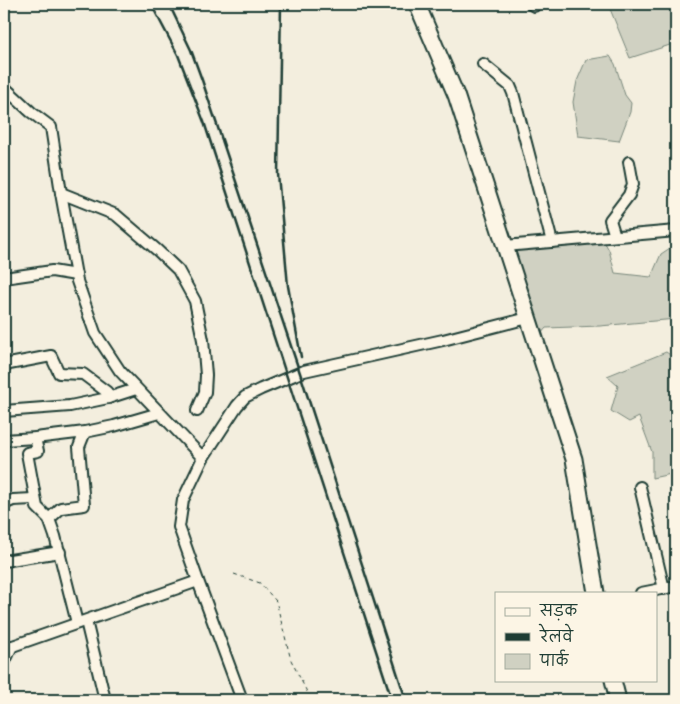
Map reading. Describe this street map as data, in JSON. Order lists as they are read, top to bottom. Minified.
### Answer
{"legend":["सड़क","रेलवे","पार्क"]}
